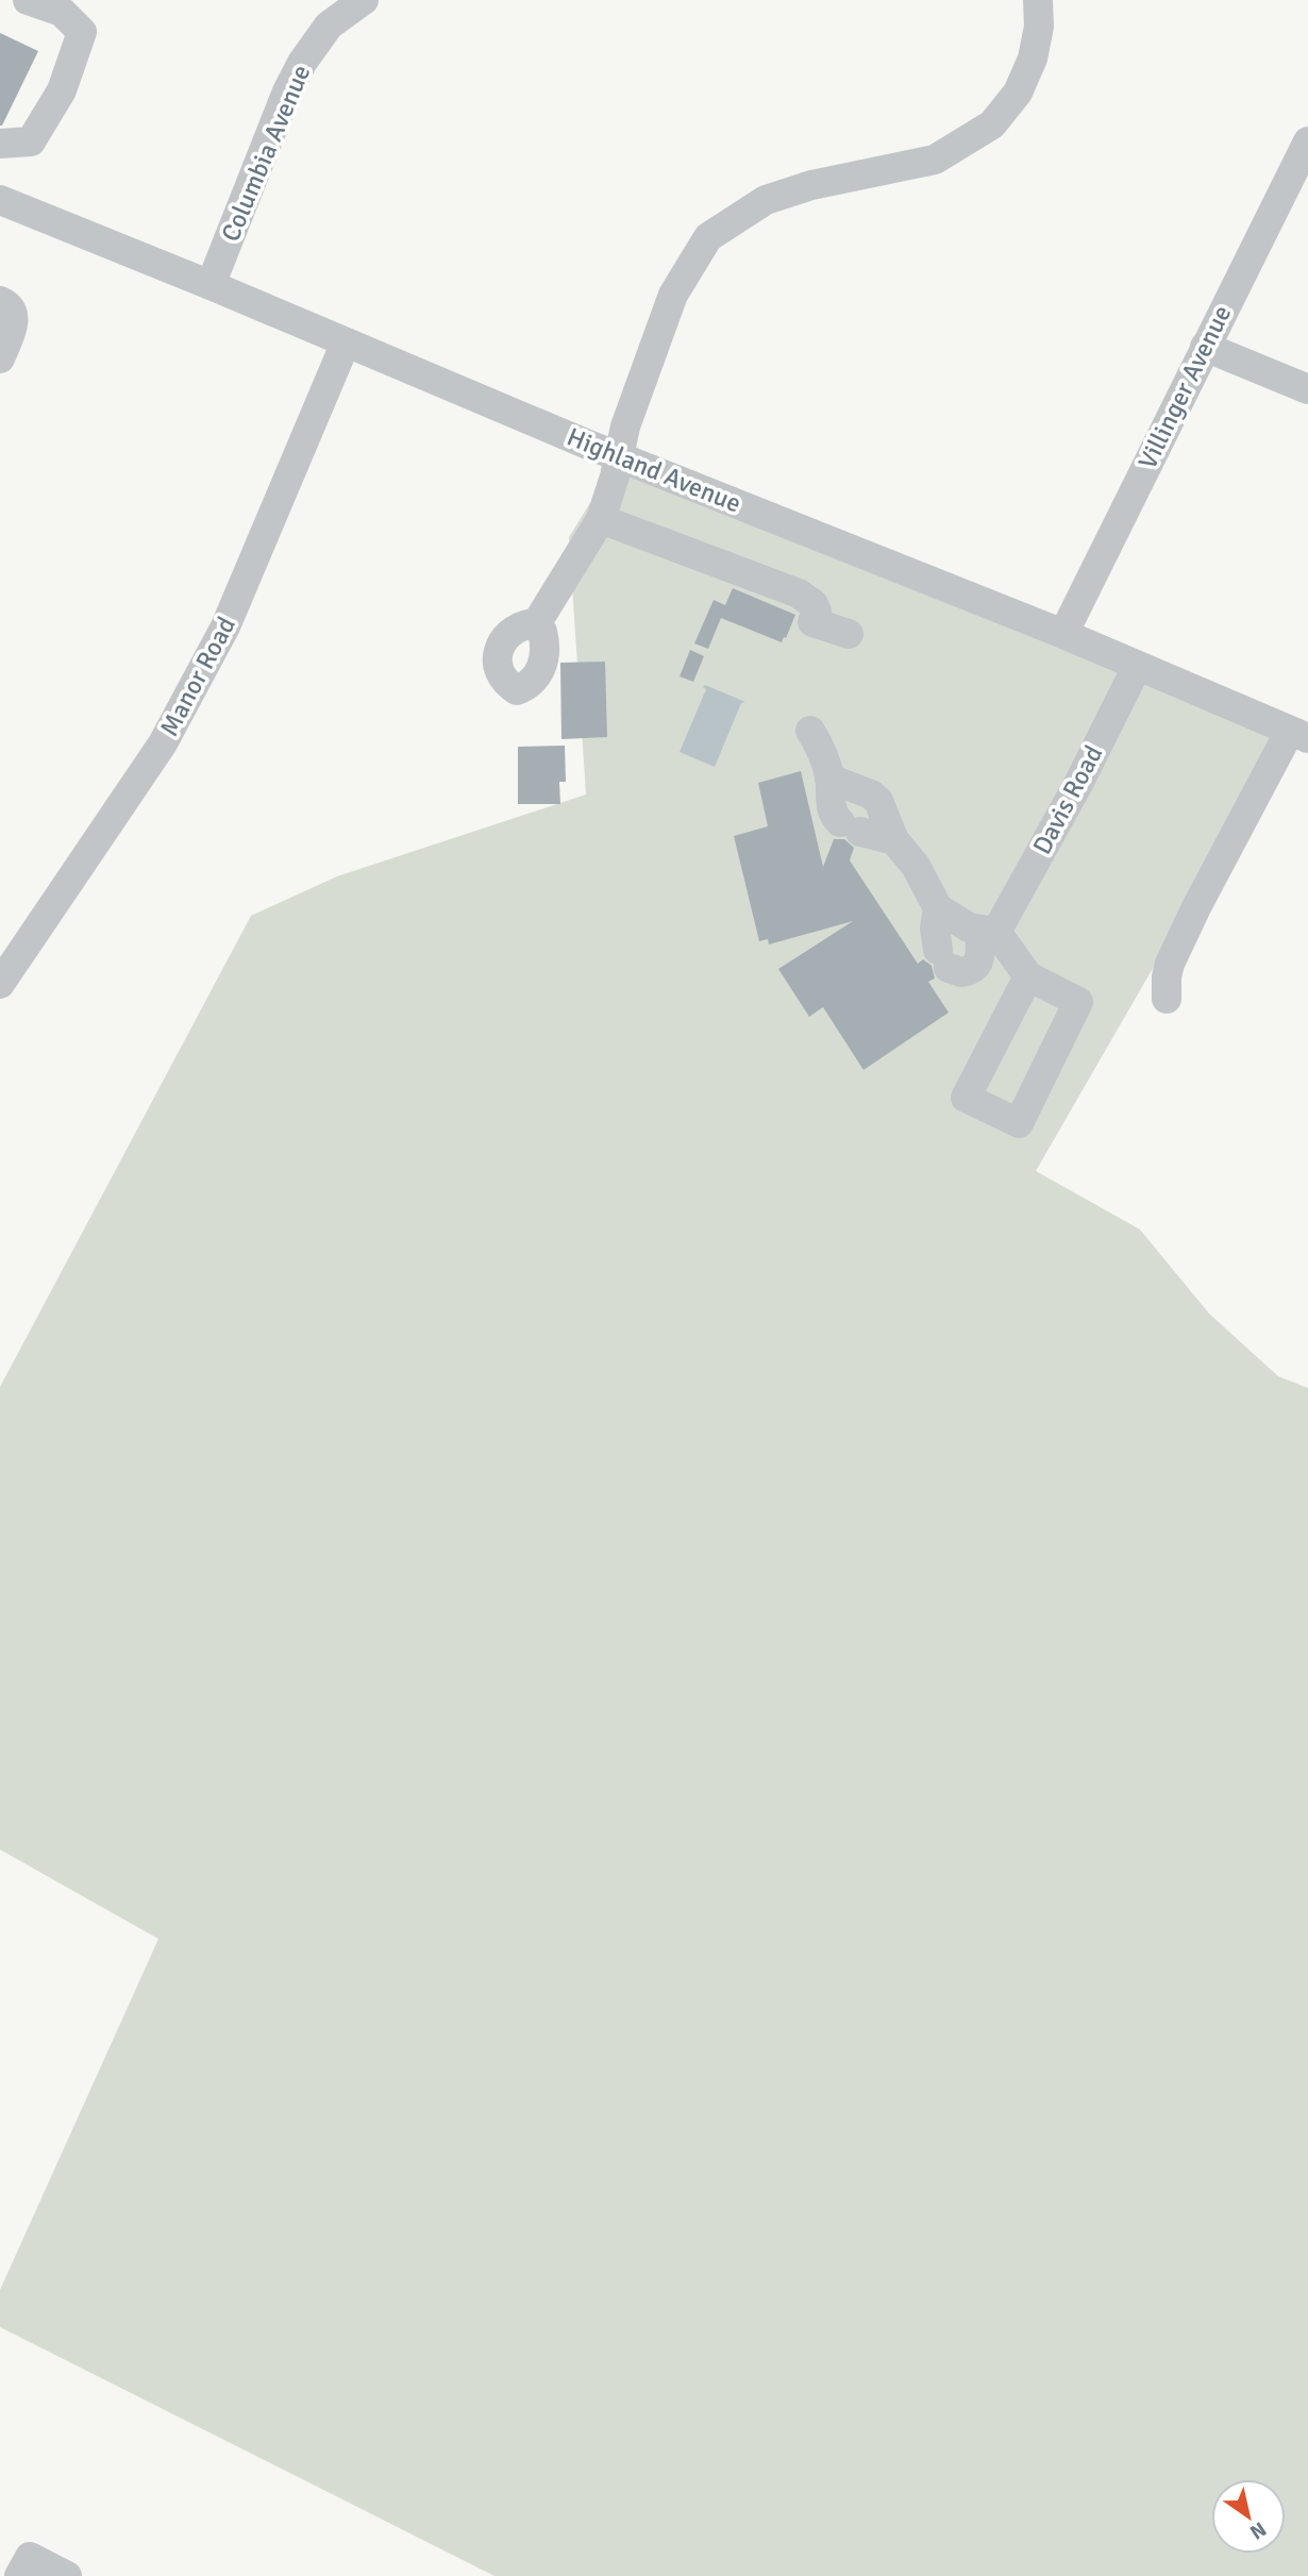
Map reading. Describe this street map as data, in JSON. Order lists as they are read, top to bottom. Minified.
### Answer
{"streets":{"street":["Columbia Avenue","Villinger Avenue","Highland Avenue","Manor Road","Davis Road"]},"crossings":[["Columbia Avenue","Highland Avenue"],["Villinger Avenue","Highland Avenue"],["Highland Avenue","Manor Road"],["Highland Avenue","Davis Road"]],"north":"bottom right"}
